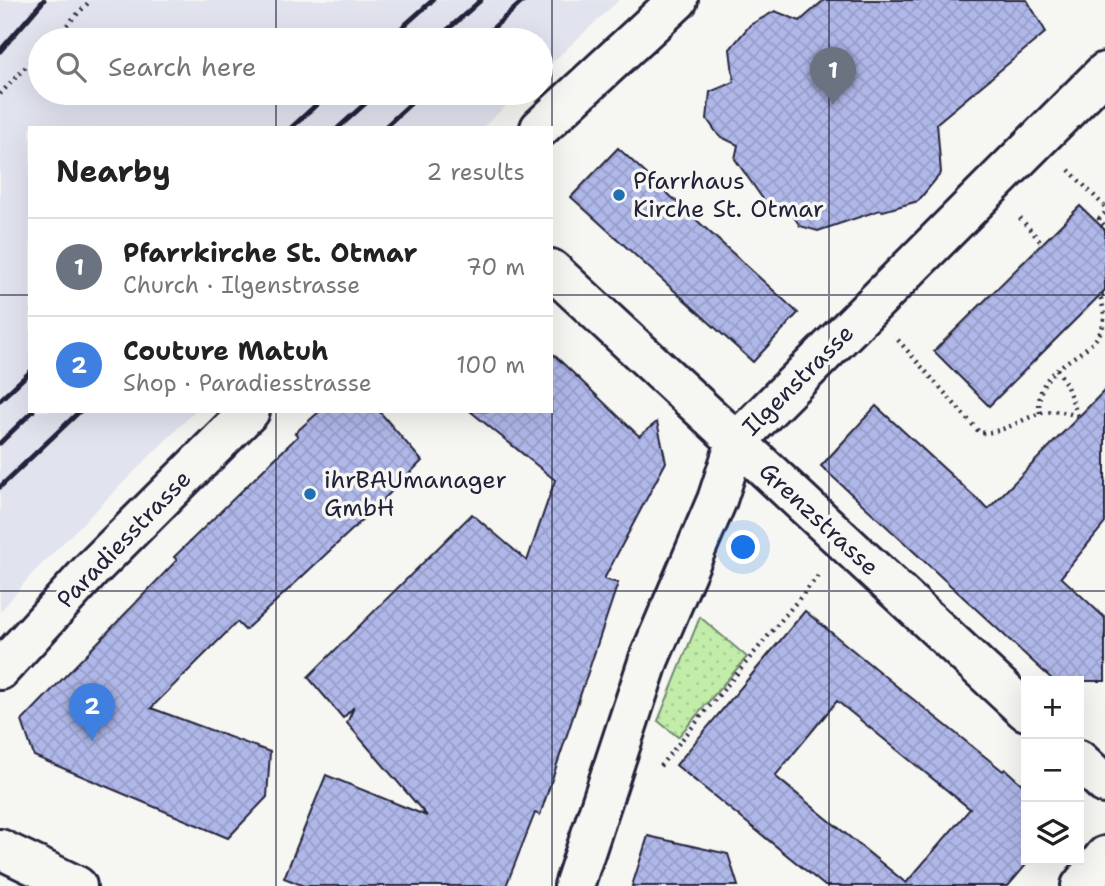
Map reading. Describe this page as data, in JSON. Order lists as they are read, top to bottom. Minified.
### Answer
{"streets":{"street":["Ilgenstrasse","Grenzstrasse","Paradiesstrasse"]},"crossings":[["Ilgenstrasse","Grenzstrasse"]],"places":["Pfarrhaus Kirche St. Otmar","ihrBAUmanager GmbH"],"page":{"search":"Search here","pins":["1","2"],"heading":["Nearby","2 results"],"list":[{"mark":"1","name":"Pfarrkirche St. Otmar","note":"Church · Ilgenstrasse","value":"70 m"},{"mark":"2","name":"Couture Matuh","note":"Shop · Paradiesstrasse","value":"100 m"}],"map_buttons":["+","−"]}}
